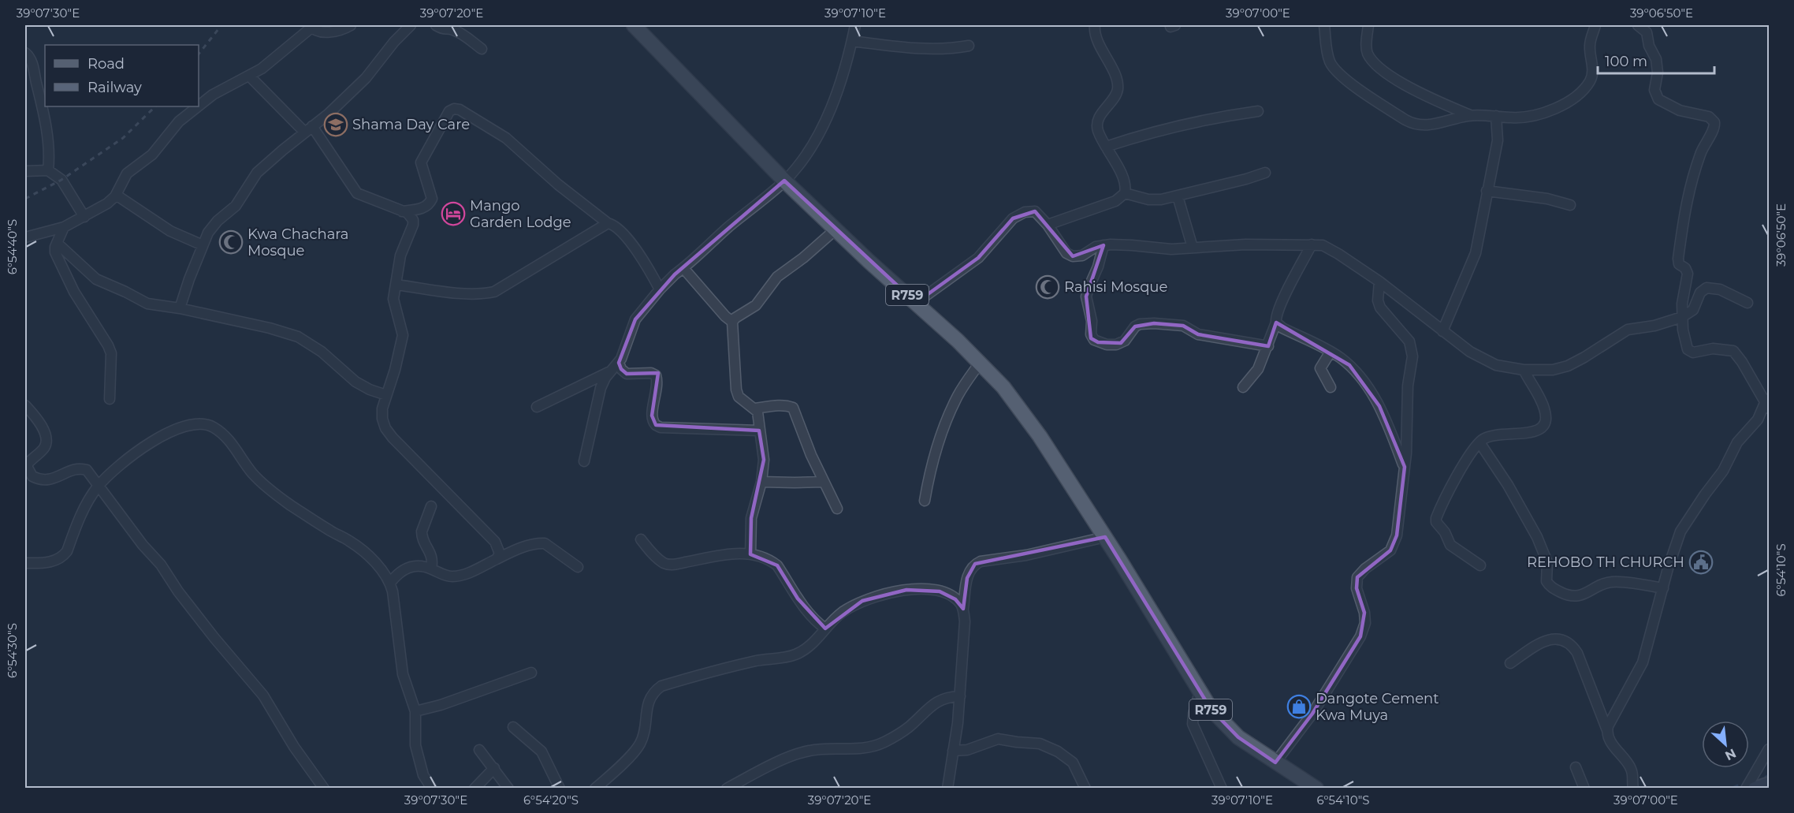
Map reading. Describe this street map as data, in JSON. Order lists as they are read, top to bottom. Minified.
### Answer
{"streets":{"main road":["R759"]},"places":{"school or university":["Shama Day Care"],"hotel":["Mango Garden Lodge"],"mosque":["Kwa Chachara Mosque","Rahisi Mosque"],"public building":["REHOBO TH CHURCH"],"shop":["Dangote Cement Kwa Muya"]},"legend":["Road","Railway"],"scale_bar":"100 m","north":"bottom right","coordinates":["39°07'30\"E","39°07'20\"E","39°07'10\"E","39°07'00\"E","39°06'50\"E","6°54'40\"S","6°54'10\"S","6°54'30\"S","6°54'20\"S"]}
